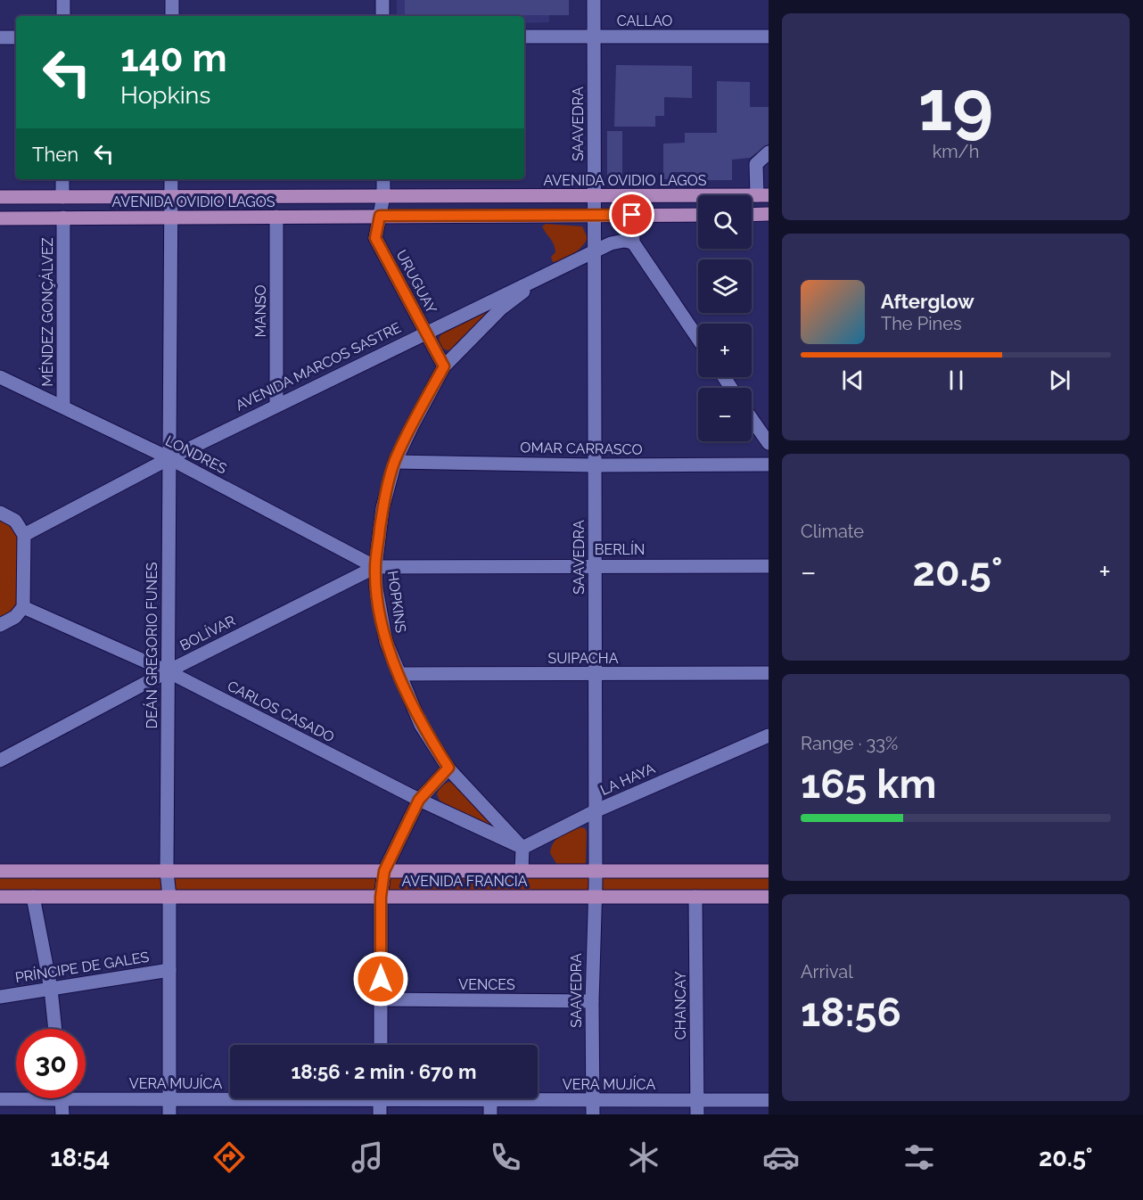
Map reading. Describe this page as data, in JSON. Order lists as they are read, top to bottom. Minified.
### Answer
{"streets":{"main road":["AVENIDA OVIDIO LAGOS","AVENIDA FRANCIA"],"street":["CALLAO","SAAVEDRA","URUGUAY","MANSO","MÉNDEZ GONÇÁLVEZ","AVENIDA MARCOS SASTRE","OMAR CARRASCO","LONDRES","BERLÍN","HOPKINS","BOLÍVAR","DEÁN GREGORIO FUNES","SUIPACHA","CARLOS CASADO","LA HAYA","PRÍNCIPE DE GALES","VENCES","CHANCAY","VERA MUJÍCA"]},"crossings":[["CALLAO","SAAVEDRA"],["SAAVEDRA","AVENIDA OVIDIO LAGOS"],["SAAVEDRA","AVENIDA MARCOS SASTRE"],["SAAVEDRA","OMAR CARRASCO"],["SAAVEDRA","BERLÍN"],["SAAVEDRA","SUIPACHA"],["SAAVEDRA","LA HAYA"],["SAAVEDRA","AVENIDA FRANCIA"],["SAAVEDRA","VENCES"],["SAAVEDRA","VERA MUJÍCA"],["AVENIDA OVIDIO LAGOS","URUGUAY"],["AVENIDA OVIDIO LAGOS","MANSO"],["AVENIDA OVIDIO LAGOS","MÉNDEZ GONÇÁLVEZ"],["AVENIDA OVIDIO LAGOS","DEÁN GREGORIO FUNES"],["URUGUAY","AVENIDA MARCOS SASTRE"],["URUGUAY","HOPKINS"],["MANSO","AVENIDA MARCOS SASTRE"],["MÉNDEZ GONÇÁLVEZ","LONDRES"],["AVENIDA MARCOS SASTRE","LONDRES"],["AVENIDA MARCOS SASTRE","HOPKINS"],["AVENIDA MARCOS SASTRE","DEÁN GREGORIO FUNES"],["OMAR CARRASCO","HOPKINS"],["LONDRES","BERLÍN"],["LONDRES","HOPKINS"],["LONDRES","BOLÍVAR"],["LONDRES","DEÁN GREGORIO FUNES"],["BERLÍN","HOPKINS"],["BERLÍN","BOLÍVAR"],["HOPKINS","BOLÍVAR"],["HOPKINS","SUIPACHA"],["HOPKINS","CARLOS CASADO"],["HOPKINS","LA HAYA"],["BOLÍVAR","DEÁN GREGORIO FUNES"],["BOLÍVAR","CARLOS CASADO"],["DEÁN GREGORIO FUNES","CARLOS CASADO"],["DEÁN GREGORIO FUNES","AVENIDA FRANCIA"],["DEÁN GREGORIO FUNES","PRÍNCIPE DE GALES"],["DEÁN GREGORIO FUNES","VERA MUJÍCA"],["CARLOS CASADO","LA HAYA"],["AVENIDA FRANCIA","CHANCAY"],["CHANCAY","VERA MUJÍCA"]],"page":{"tile":[["19","km/h"],"Climate",["Range · 33%","165 km"],["Arrival","18:56"]],"turn":["140 m","Hopkins"],"then":"Then","map_buttons":["+","−"],"song":["Afterglow","The Pines"],"heat":["−","20.5°","+"],"limit":"30","trip":"18:56 · 2 min · 670 m","tabs":["18:54","20.5°"]}}
